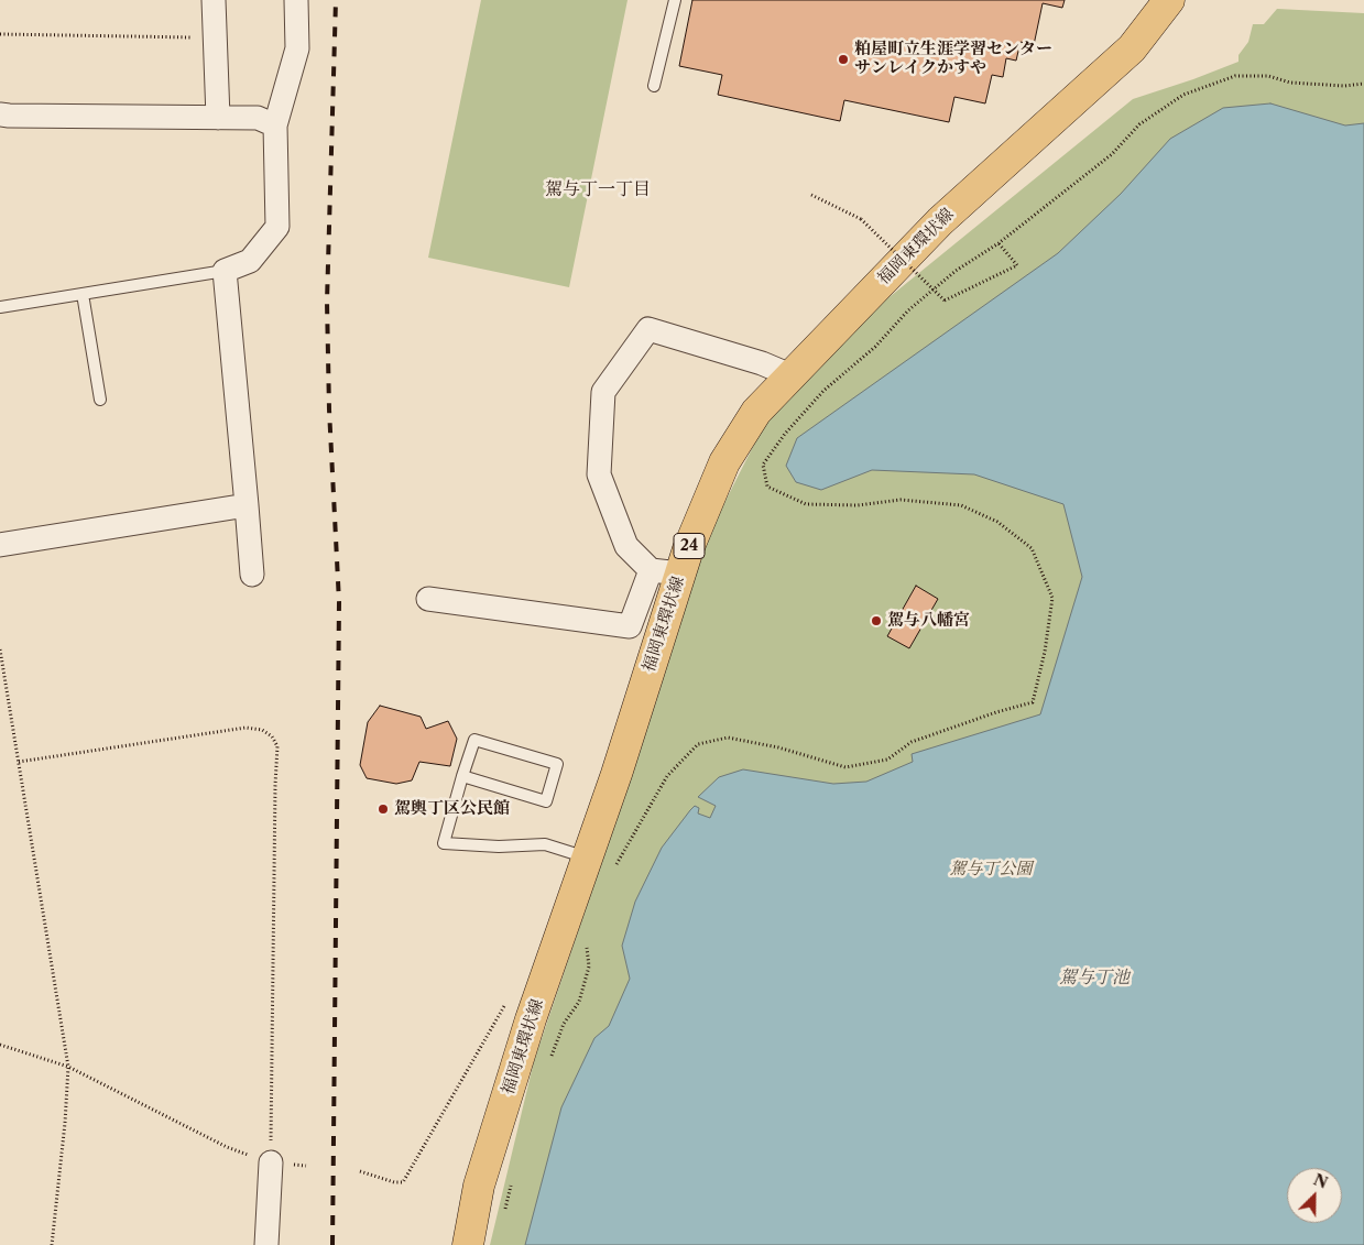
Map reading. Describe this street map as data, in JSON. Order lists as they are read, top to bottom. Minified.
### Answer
{"streets":{"main road":["福岡東環状線","24"]},"districts":["駕与丁一丁目"],"water":["駕与丁池"],"parks":["駕与丁公園"],"places":["粕屋町立生涯学習センター サンレイクかすや","駕与八幡宮","駕輿丁区公民館"],"north":"top right"}
